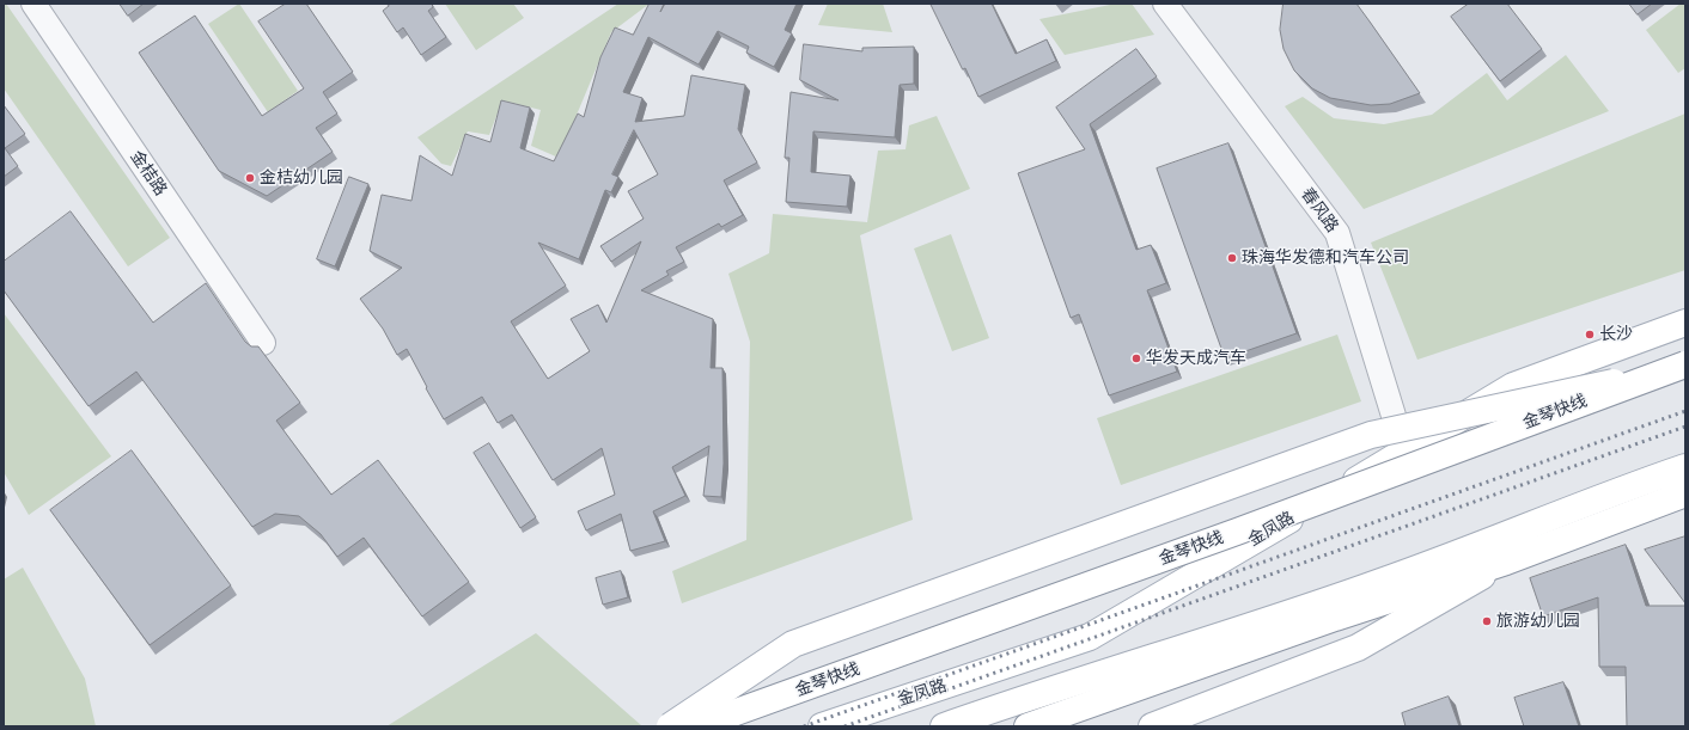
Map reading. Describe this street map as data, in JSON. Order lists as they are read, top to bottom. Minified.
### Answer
{"streets":{"main road":["金琴快线","金凤路"],"street":["金桔路","春风路"]},"crossings":[["春风路","金凤路"]],"places":["金桔幼儿园","珠海华发德和汽车公司","长沙","华发天成汽车","旅游幼儿园"]}
